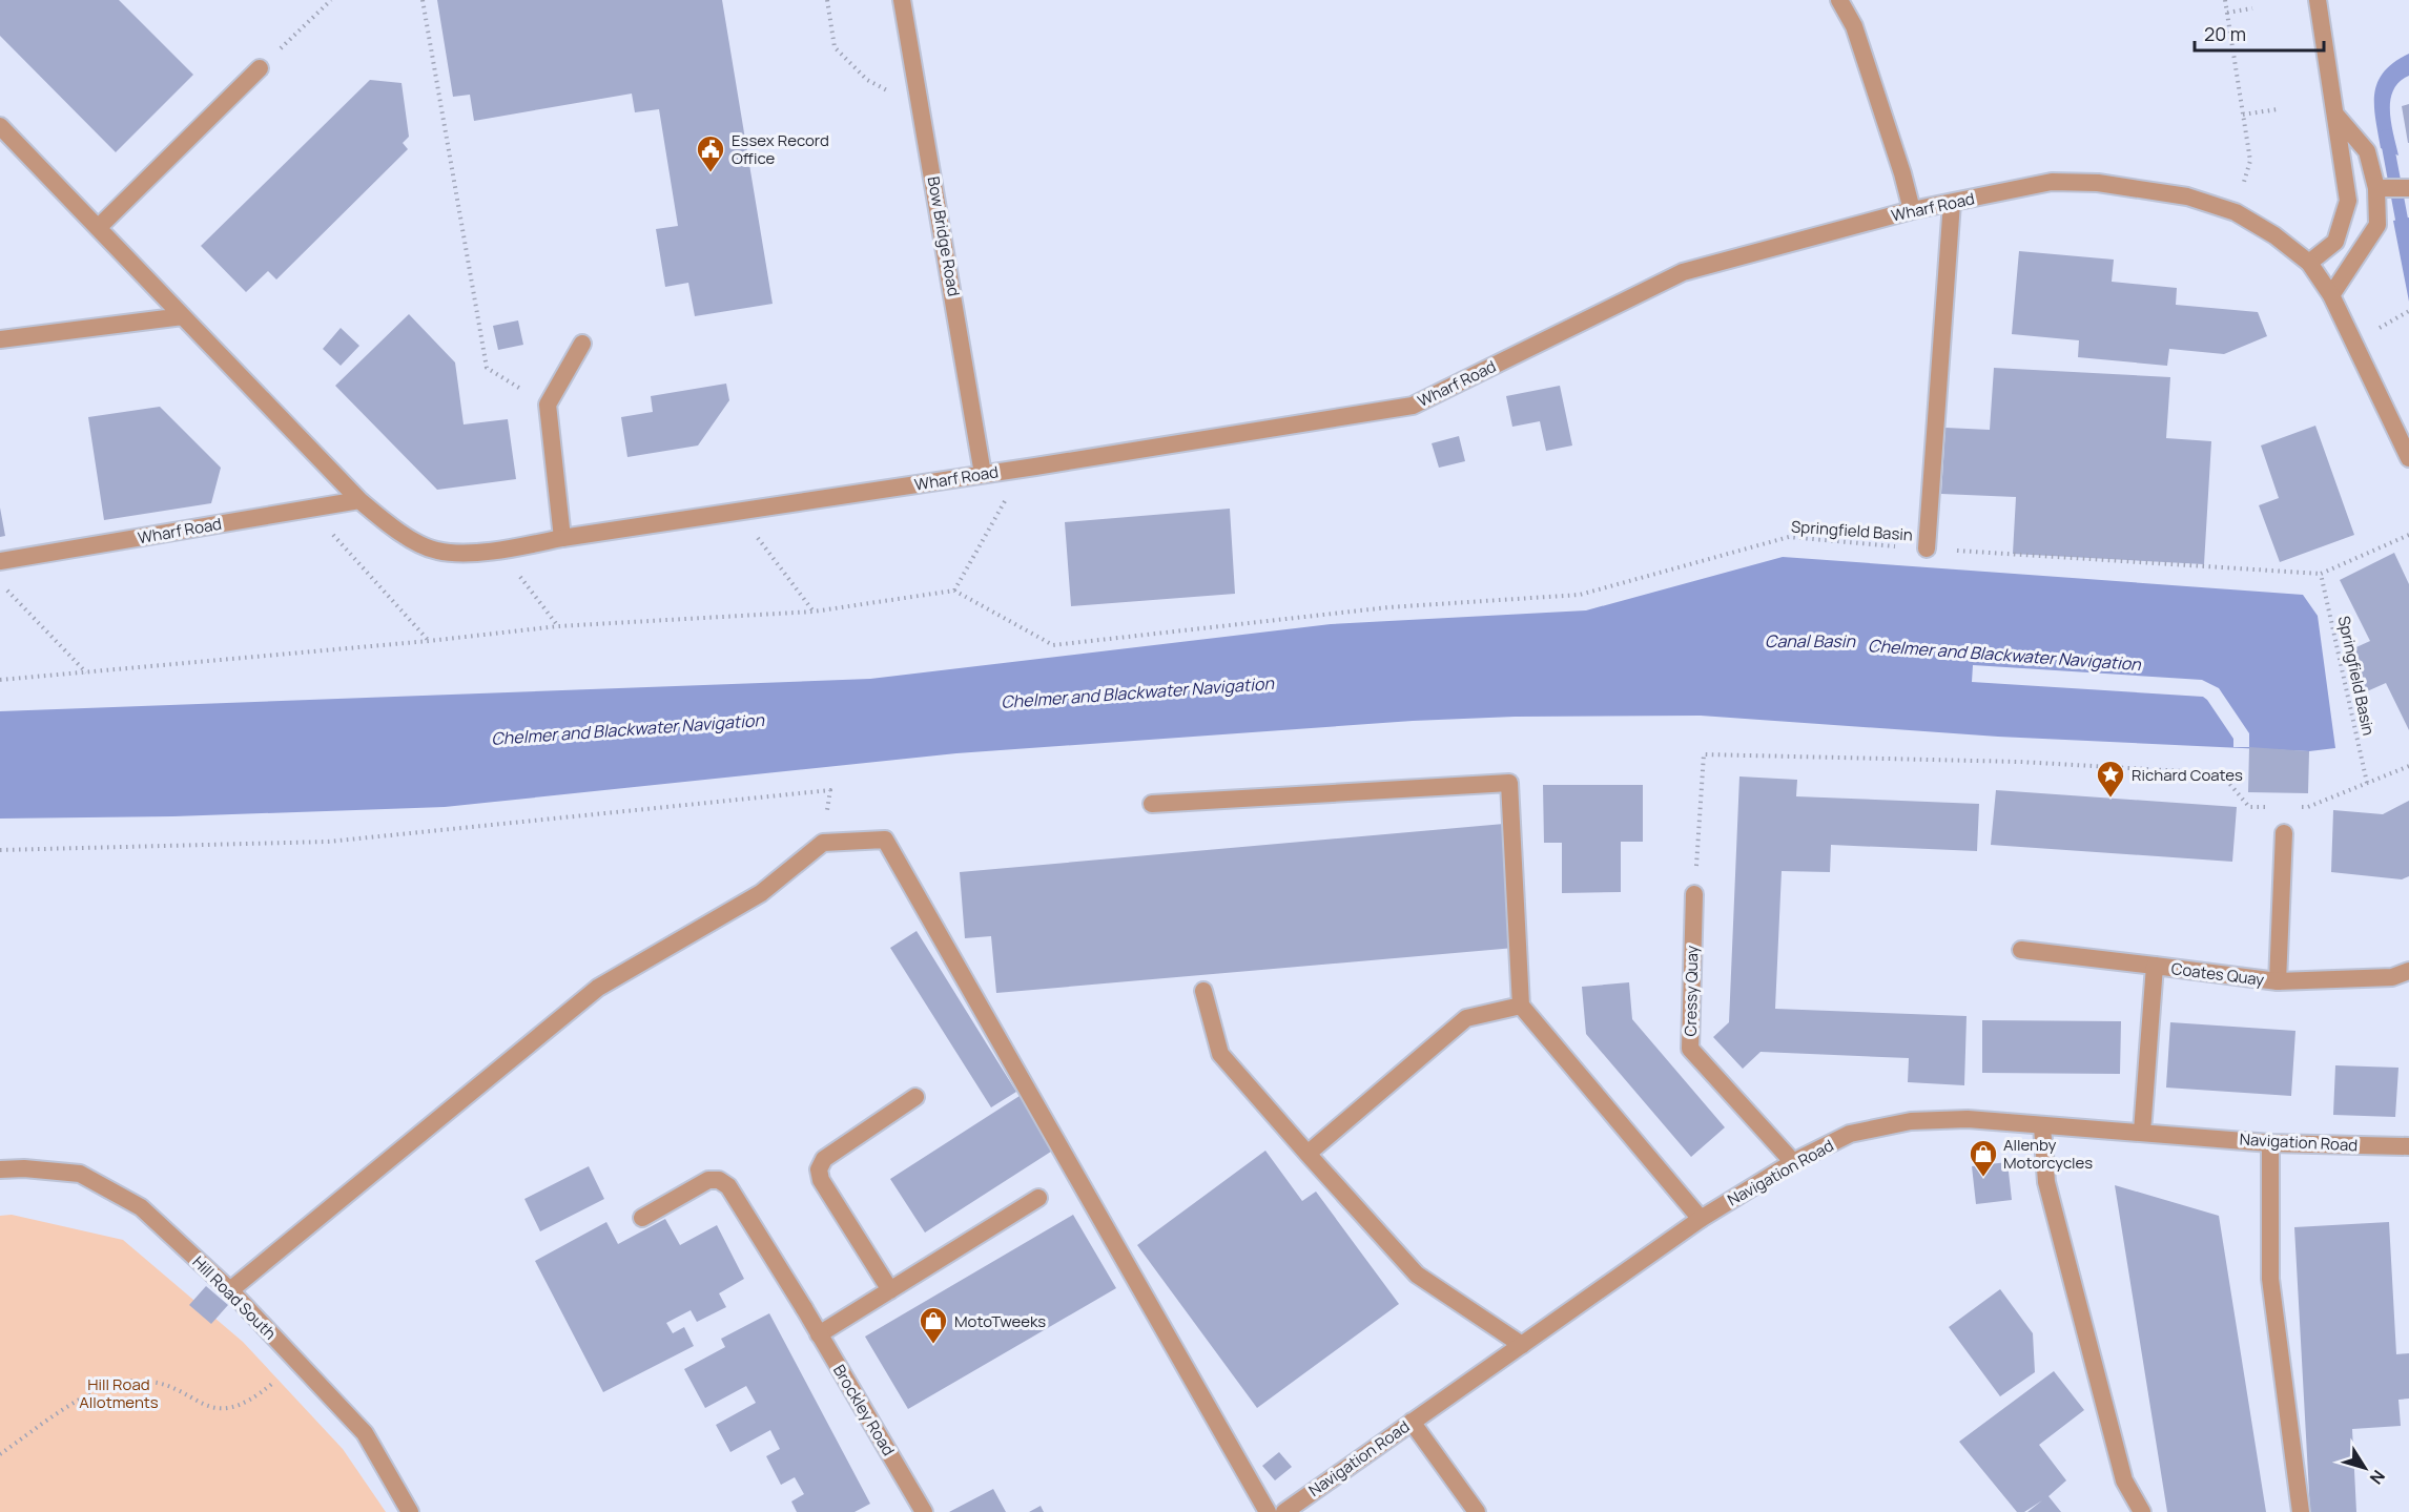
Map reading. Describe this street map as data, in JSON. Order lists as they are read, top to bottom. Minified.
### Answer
{"streets":{"street":["Wharf Road","Bow Bridge Road","Coates Quay","Cressy Quay","Navigation Road","Hill Road South","Brockley Road"],"path":["Springfield Basin"]},"crossings":[["Wharf Road","Bow Bridge Road"],["Coates Quay","Navigation Road"],["Cressy Quay","Navigation Road"]],"water":["Canal Basin","Chelmer and Blackwater Navigation"],"parks":["Hill Road Allotments"],"places":{"public building":["Essex Record Office"],"place":["Richard Coates"],"shop":["Allenby Motorcycles","MotoTweeks"]},"scale_bar":"20 m","north":"bottom right"}
